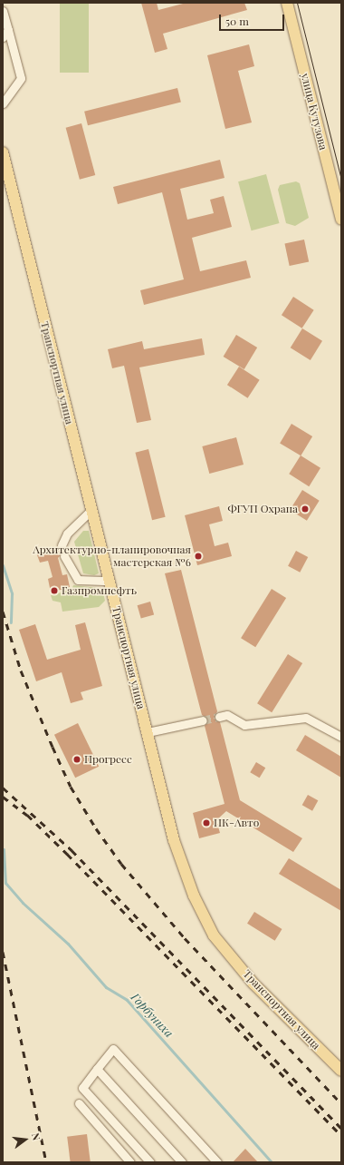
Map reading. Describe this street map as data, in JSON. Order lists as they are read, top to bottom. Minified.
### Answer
{"streets":{"main road":["улица Кутузова","Транспортная улица"]},"water":["Горбуниха"],"places":["ФГУП Охрана","Архитектурно-планировочная мастерская №6","Газпромнефть","Прогресс","НК-Авто"],"scale_bar":"50 m","north":"right"}
